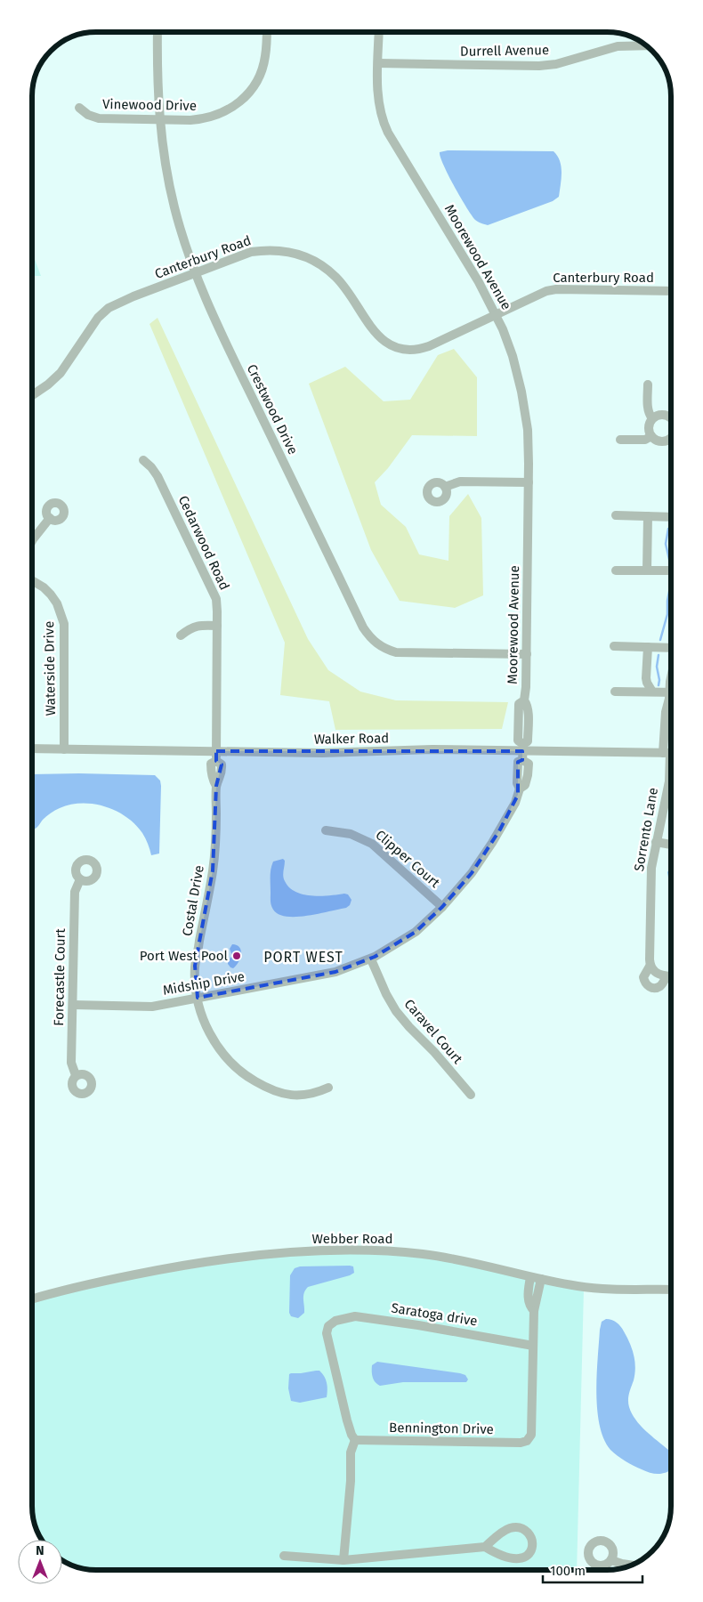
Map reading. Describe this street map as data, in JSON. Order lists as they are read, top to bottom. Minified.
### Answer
{"streets":{"street":["Durrell Avenue","Vinewood Drive","Canterbury Road","Moorewood Avenue","Crestwood Drive","Cedarwood Road","Waterside Drive","Walker Road","Sorrento Lane","Clipper Court","Costal Drive","Forecastle Court","Midship Drive","Caravel Court","Webber Road","Saratoga drive","Bennington Drive"]},"crossings":[["Durrell Avenue","Moorewood Avenue"],["Vinewood Drive","Crestwood Drive"],["Canterbury Road","Moorewood Avenue"],["Canterbury Road","Crestwood Drive"],["Moorewood Avenue","Crestwood Drive"],["Moorewood Avenue","Walker Road"],["Moorewood Avenue","Midship Drive"],["Cedarwood Road","Walker Road"],["Cedarwood Road","Costal Drive"],["Waterside Drive","Walker Road"],["Walker Road","Sorrento Lane"],["Walker Road","Costal Drive"],["Walker Road","Midship Drive"],["Clipper Court","Midship Drive"],["Costal Drive","Midship Drive"],["Forecastle Court","Midship Drive"],["Midship Drive","Caravel Court"],["Saratoga drive","Bennington Drive"]],"districts":["PORT WEST"],"places":["Port West Pool"],"scale_bar":"100 m","north":"top"}
